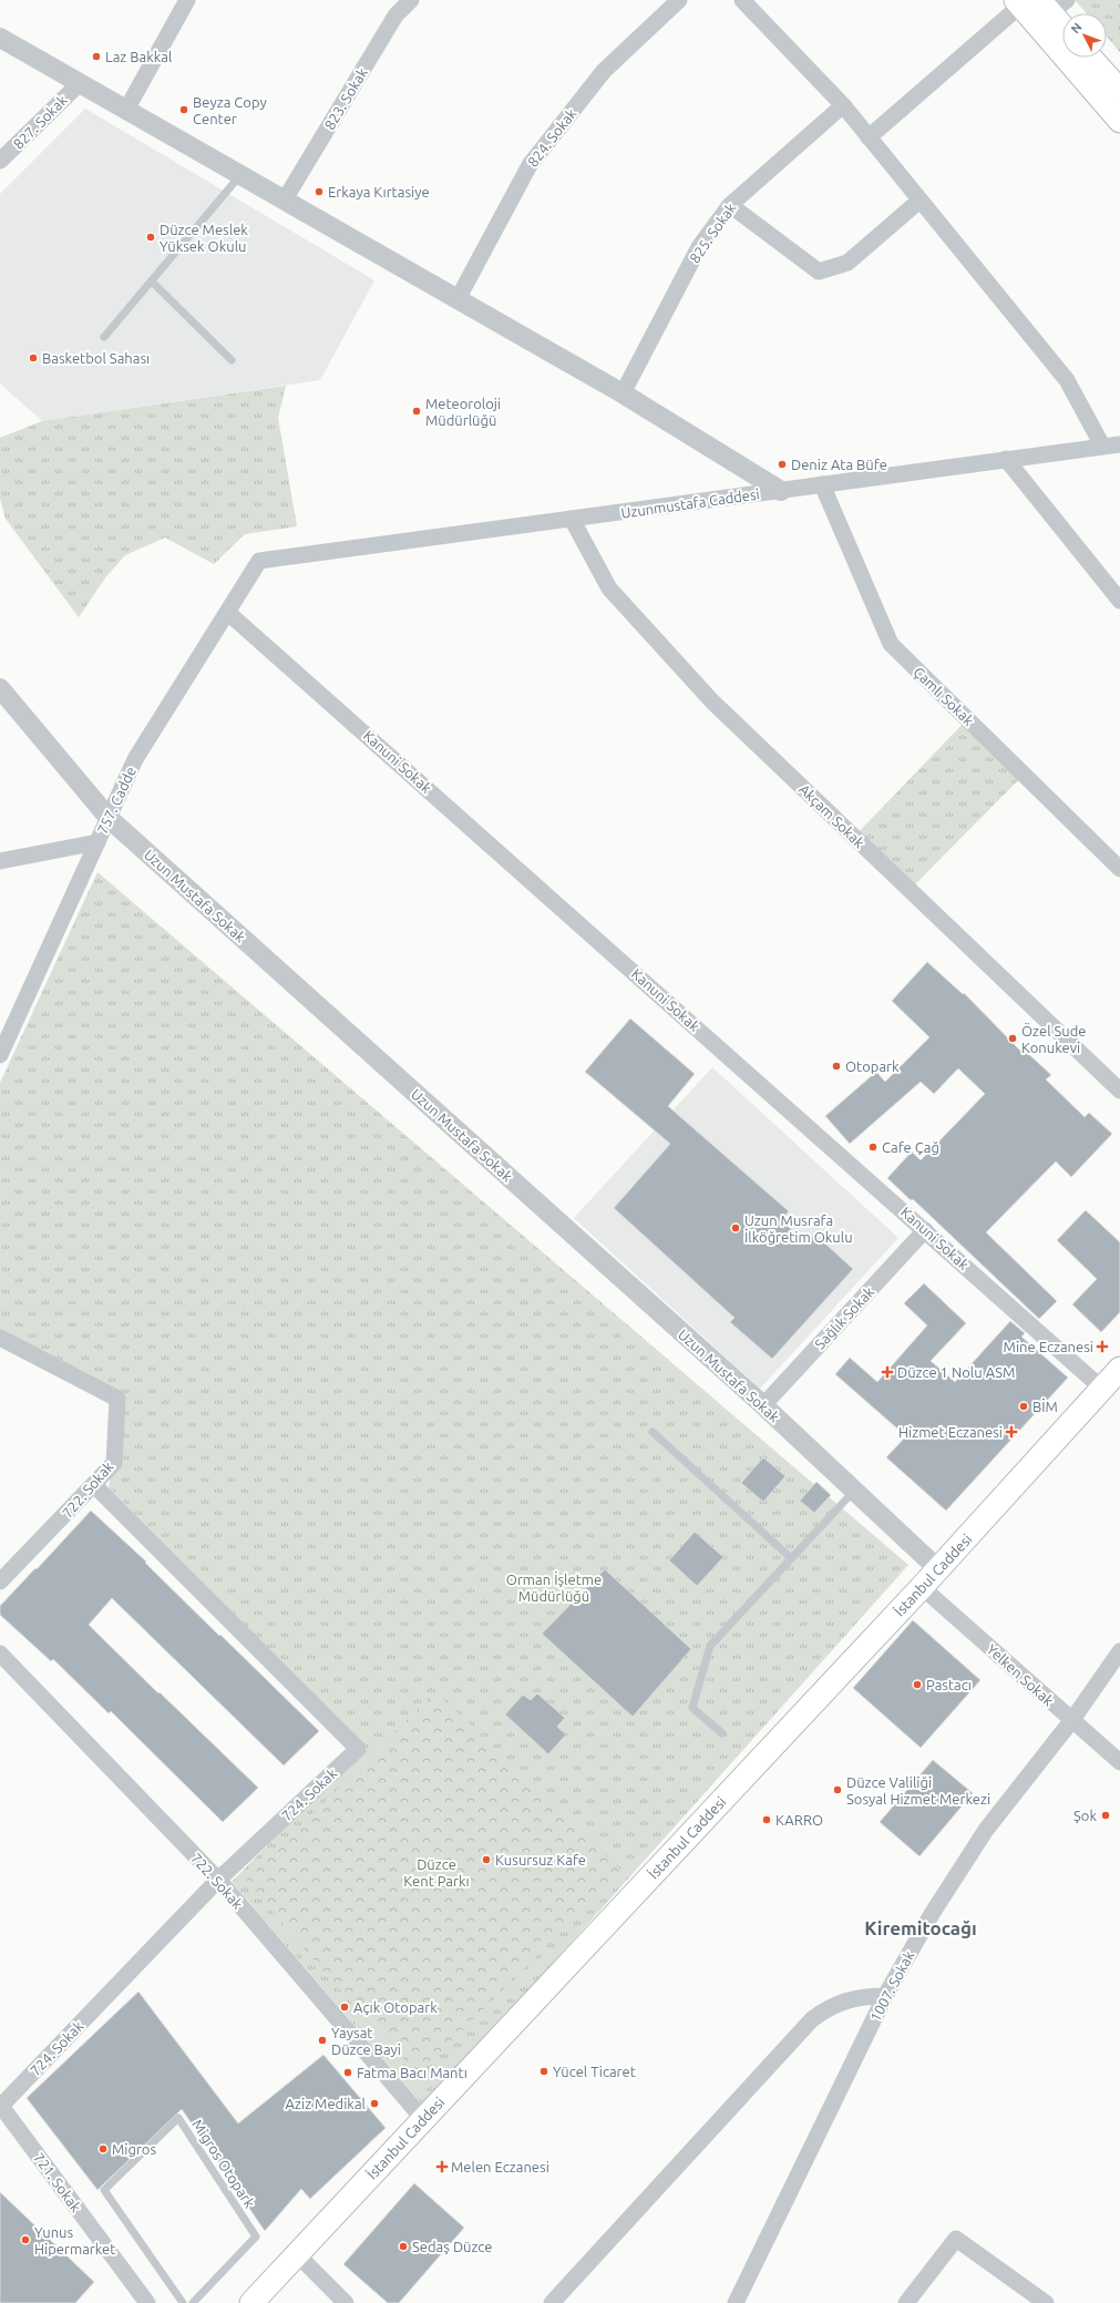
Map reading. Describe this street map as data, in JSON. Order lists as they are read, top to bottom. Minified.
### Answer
{"streets":{"main road":["İstanbul Caddesi"],"street":["823. Sokak","827. Sokak","824. Sokak","825. Sokak","Uzunmustafa Caddesi","Çamlı Sokak","Kanuni Sokak","757. Cadde","Akçam Sokak","Uzun Mustafa Sokak","Sağlık Sokak","722. Sokak","Yelken Sokak","724. Sokak","1007. Sokak","721. Sokak"],"lane":["Migros Otopark"]},"crossings":[["Uzunmustafa Caddesi","Çamlı Sokak"],["Uzunmustafa Caddesi","757. Cadde"],["Uzunmustafa Caddesi","Akçam Sokak"],["Kanuni Sokak","757. Cadde"],["Kanuni Sokak","Sağlık Sokak"],["Kanuni Sokak","İstanbul Caddesi"],["757. Cadde","Uzun Mustafa Sokak"],["Uzun Mustafa Sokak","Sağlık Sokak"],["Uzun Mustafa Sokak","İstanbul Caddesi"],["722. Sokak","İstanbul Caddesi"],["722. Sokak","724. Sokak"],["İstanbul Caddesi","Yelken Sokak"],["Yelken Sokak","1007. Sokak"],["724. Sokak","721. Sokak"]],"districts":["Kiremitocağı"],"parks":["Orman İşletme Müdürlüğü","Düzce Kent Parkı"],"places":{"other":["Laz Bakkal","Beyza Copy Center","Erkaya Kırtasiye","Düzce Meslek Yüksek Okulu","Basketbol Sahası","Meteoroloji Müdürlüğü","Deniz Ata Büfe","Özel Sude Konukevi","Otopark","Cafe Çağ","Uzun Musrafa İlköğretim Okulu","BİM","Pastacı","Düzce Valiliği Sosyal Hizmet Merkezi","Şok","KARRO","Kusursuz Kafe","Açık Otopark","Yaysat Düzce Bayi","Yücel Ticaret","Fatma Bacı Mantı","Aziz Medikal","Migros","Yunus Hipermarket","Sedaş Düzce"],"health":["Mine Eczanesi","Düzce 1 Nolu ASM","Hizmet Eczanesi","Melen Eczanesi"]},"north":"top left"}
